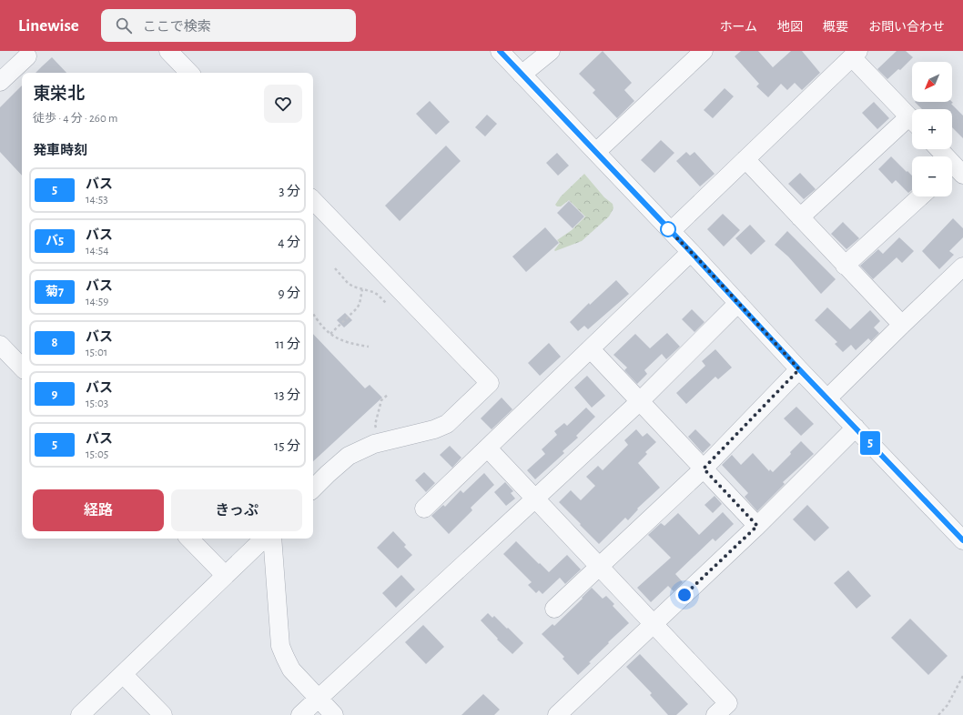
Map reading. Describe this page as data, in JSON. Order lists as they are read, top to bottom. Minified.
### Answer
{"lines":["bus line 5"],"north":"bottom left","page":{"header":"Linewise","search":"ここで検索","nav":["ホーム","地図","概要","お問い合わせ"],"on_map":"5","map_buttons":["+","−"],"heading":[["東栄北","徒歩 · 4 分 · 260 m"],"発車時刻"],"list":[{"mark":"5","name":"バス","note":"14:53","value":"3 分"},{"mark":"バ5","name":"バス","note":"14:54","value":"4 分"},{"mark":"菊7","name":"バス","note":"14:59","value":"9 分"},{"mark":"8","name":"バス","note":"15:01","value":"11 分"},{"mark":"9","name":"バス","note":"15:03","value":"13 分"},{"mark":"5","name":"バス","note":"15:05","value":"15 分"}],"buttons":["経路","きっぷ"]}}
